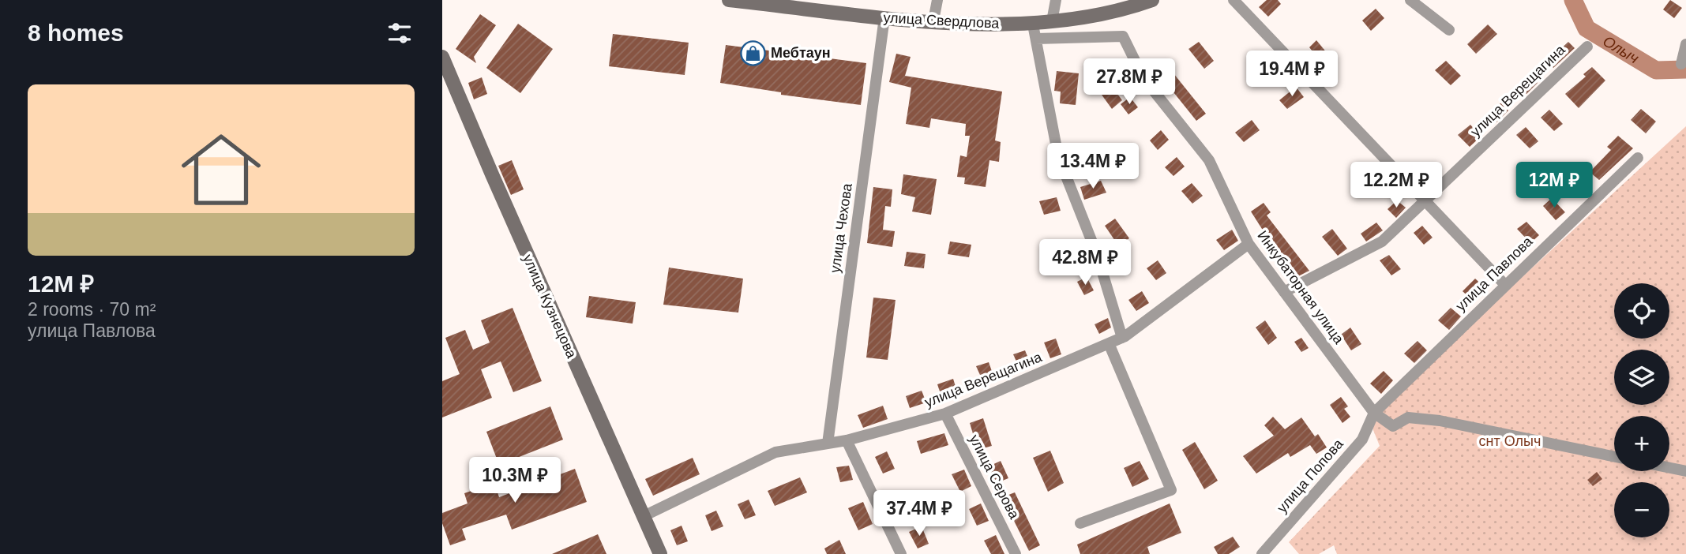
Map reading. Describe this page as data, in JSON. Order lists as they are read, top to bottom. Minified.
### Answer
{"streets":{"main road":["улица Свердлова","улица Кузнецова"],"street":["улица Верещагина","улица Чехова","улица Павлова","Инкубаторная улица","улица Попова","улица Серова"]},"crossings":[["улица Свердлова","улица Чехова"],["улица Свердлова","Инкубаторная улица"],["улица Верещагина","улица Чехова"],["улица Верещагина","Инкубаторная улица"],["улица Верещагина","улица Кузнецова"],["улица Верещагина","улица Серова"],["улица Павлова","Инкубаторная улица"],["улица Павлова","улица Попова"],["Инкубаторная улица","улица Попова"]],"water":["Олыч"],"parks":["снт Олыч"],"places":{"shop":["Мебтаун"]},"page":{"heading":"8 homes","price":["19.4M ₽","27.8M ₽","13.4M ₽","12.2M ₽","12M ₽","42.8M ₽","10.3M ₽","37.4M ₽"],"list":[{"name":"12M ₽","note":"2 rooms · 70 m² · улица Павлова"}],"map_buttons":["+","−"]}}
